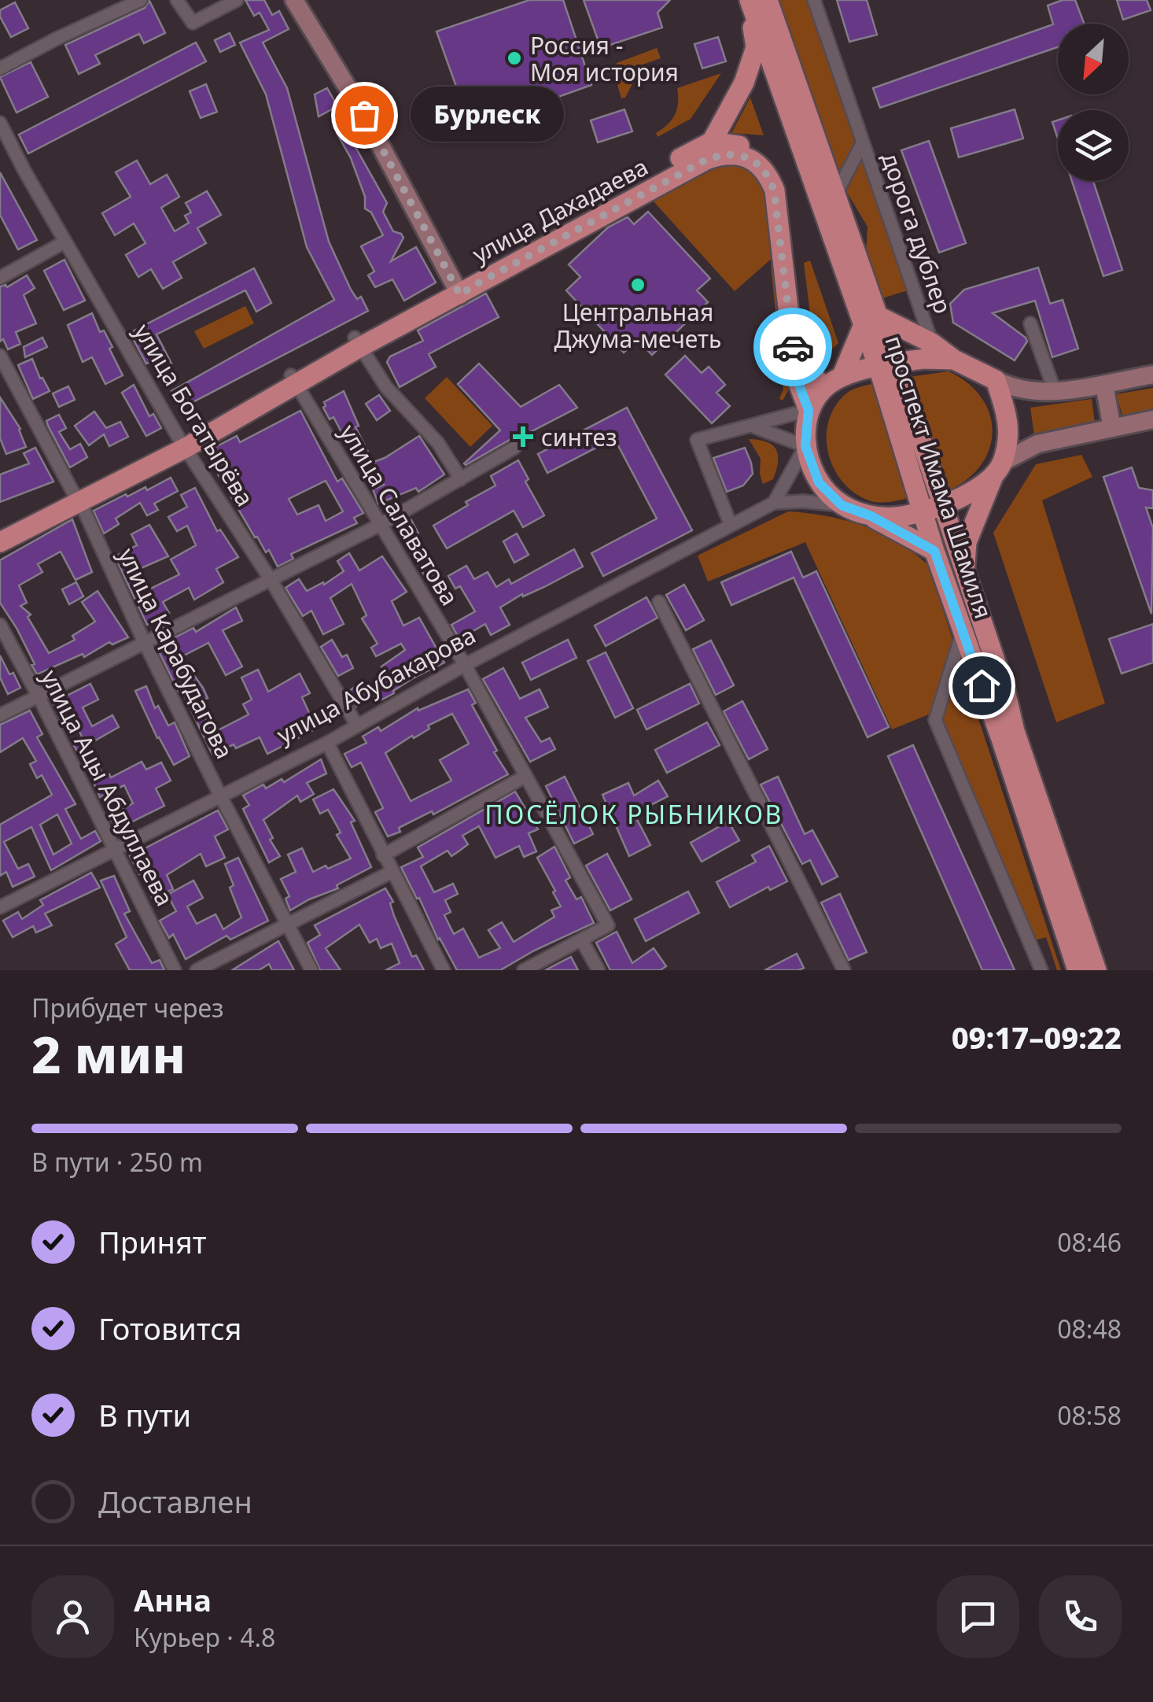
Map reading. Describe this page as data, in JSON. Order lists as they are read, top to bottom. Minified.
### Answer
{"streets":{"main road":["улица Дахадаева","проспект Имама Шамиля","улица Абубакарова"],"street":["дорога дублер","улица Богатырёва","улица Салаватова","улица Карабудагова","улица Ацы Абдуллаева"]},"crossings":[["улица Дахадаева","улица Богатырёва"],["улица Дахадаева","улица Салаватова"],["улица Дахадаева","улица Карабудагова"],["улица Дахадаева","улица Абубакарова"],["улица Богатырёва","улица Абубакарова"],["проспект Имама Шамиля","улица Абубакарова"],["улица Салаватова","улица Абубакарова"],["улица Карабудагова","улица Абубакарова"],["улица Абубакарова","улица Ацы Абдуллаева"]],"districts":["ПОСЁЛОК РЫБНИКОВ"],"places":{"other":["Россия - Моя история","Бурлеск","Центральная Джума-мечеть"],"health":["синтез"]},"north":"bottom left","page":{"bubble":"Бурлеск","heading":["2 мин","Прибудет через","09:17–09:22"],"panel":["Анна","Курьер · 4.8"],"bar":"В пути · 250 m","list":[["Принят","08:46"],["Готовится","08:48"],["В пути","08:58"],"Доставлен"]}}
